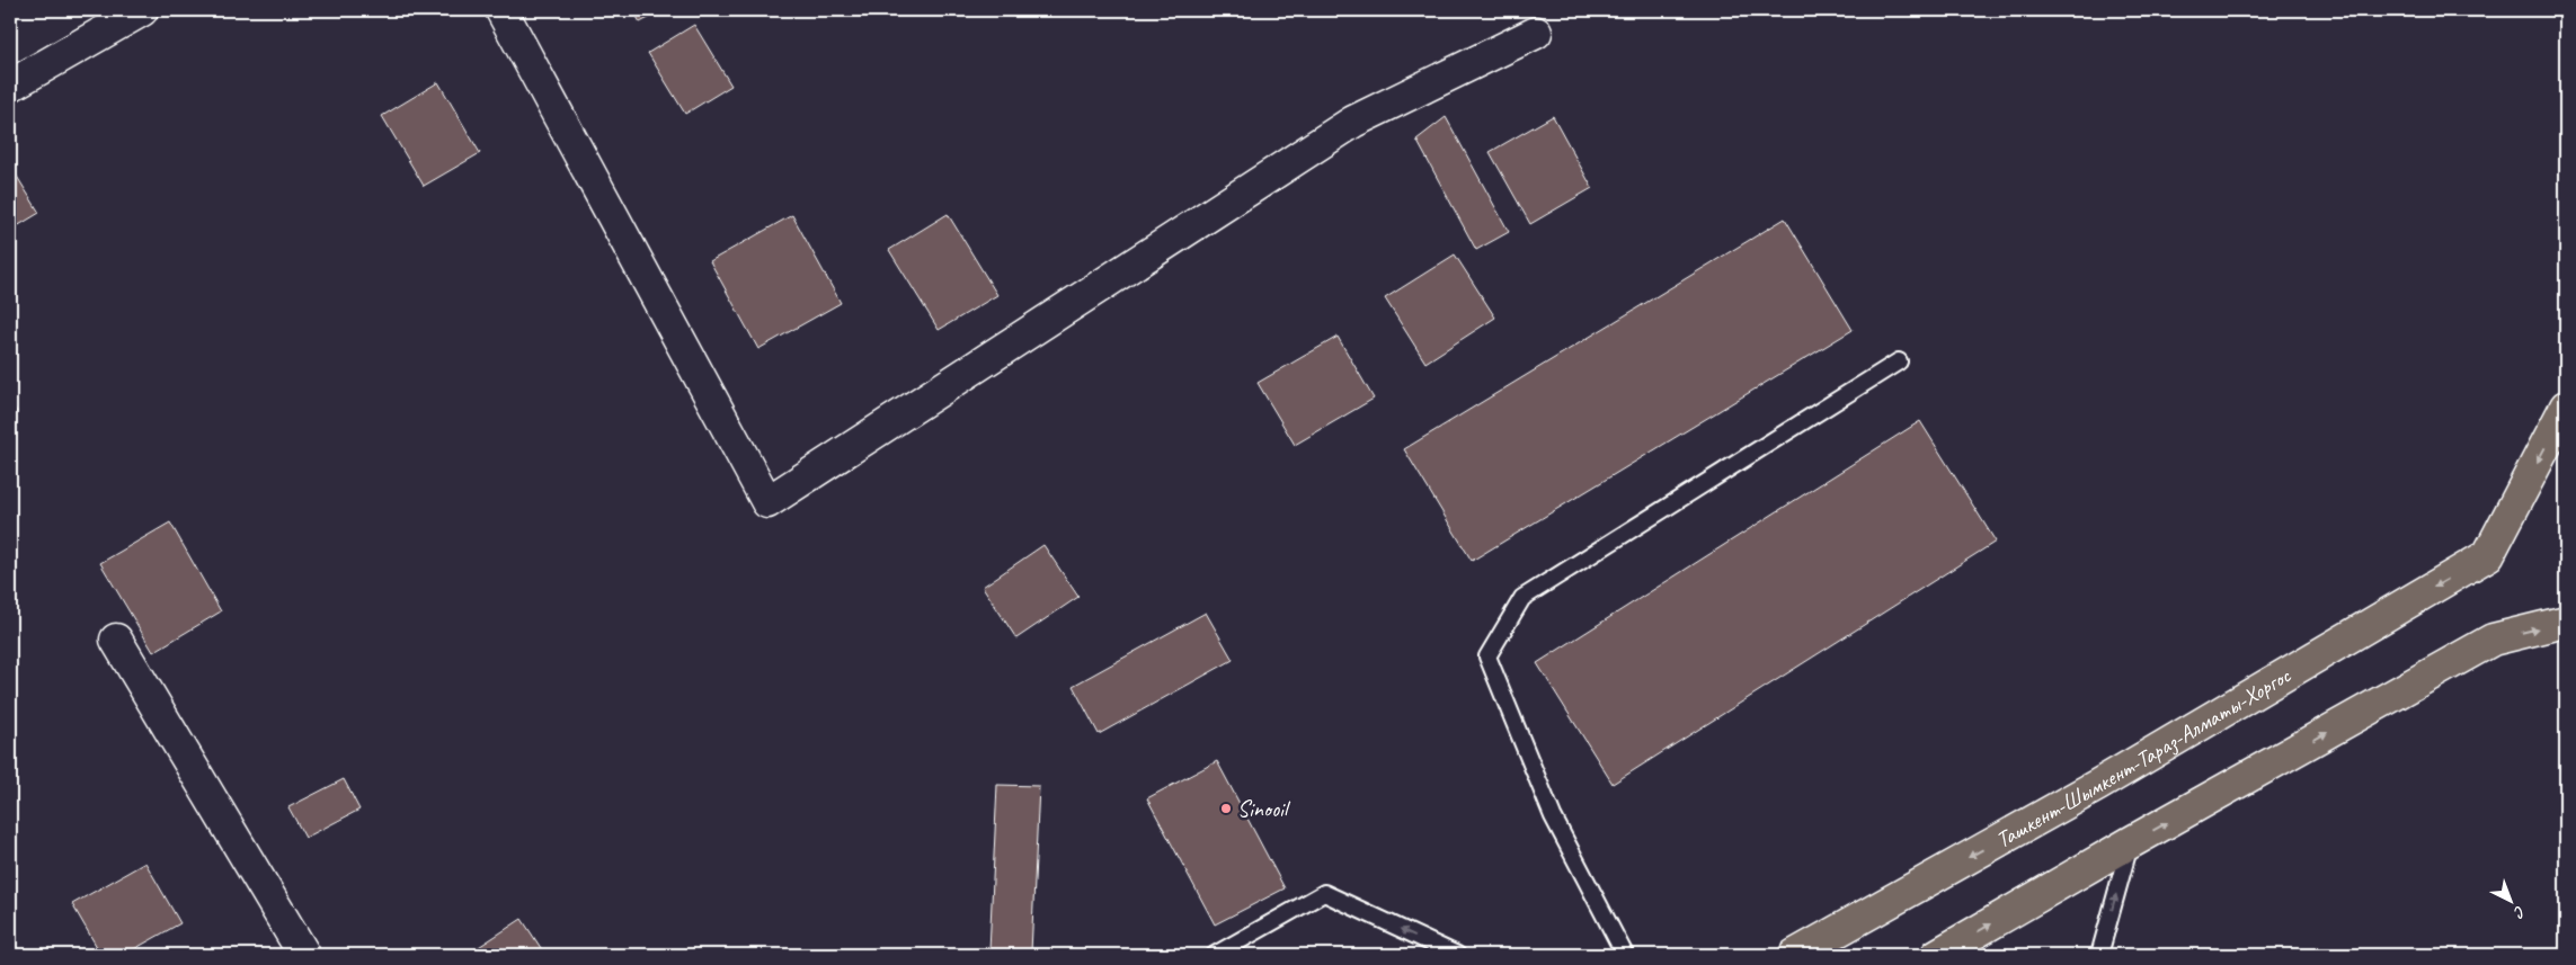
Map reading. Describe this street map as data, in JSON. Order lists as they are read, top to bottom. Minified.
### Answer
{"streets":{"highway":["Ташкент-Шымкент-Тараз-Алматы-Хоргос"]},"places":["Sinooil"],"north":"bottom right"}
